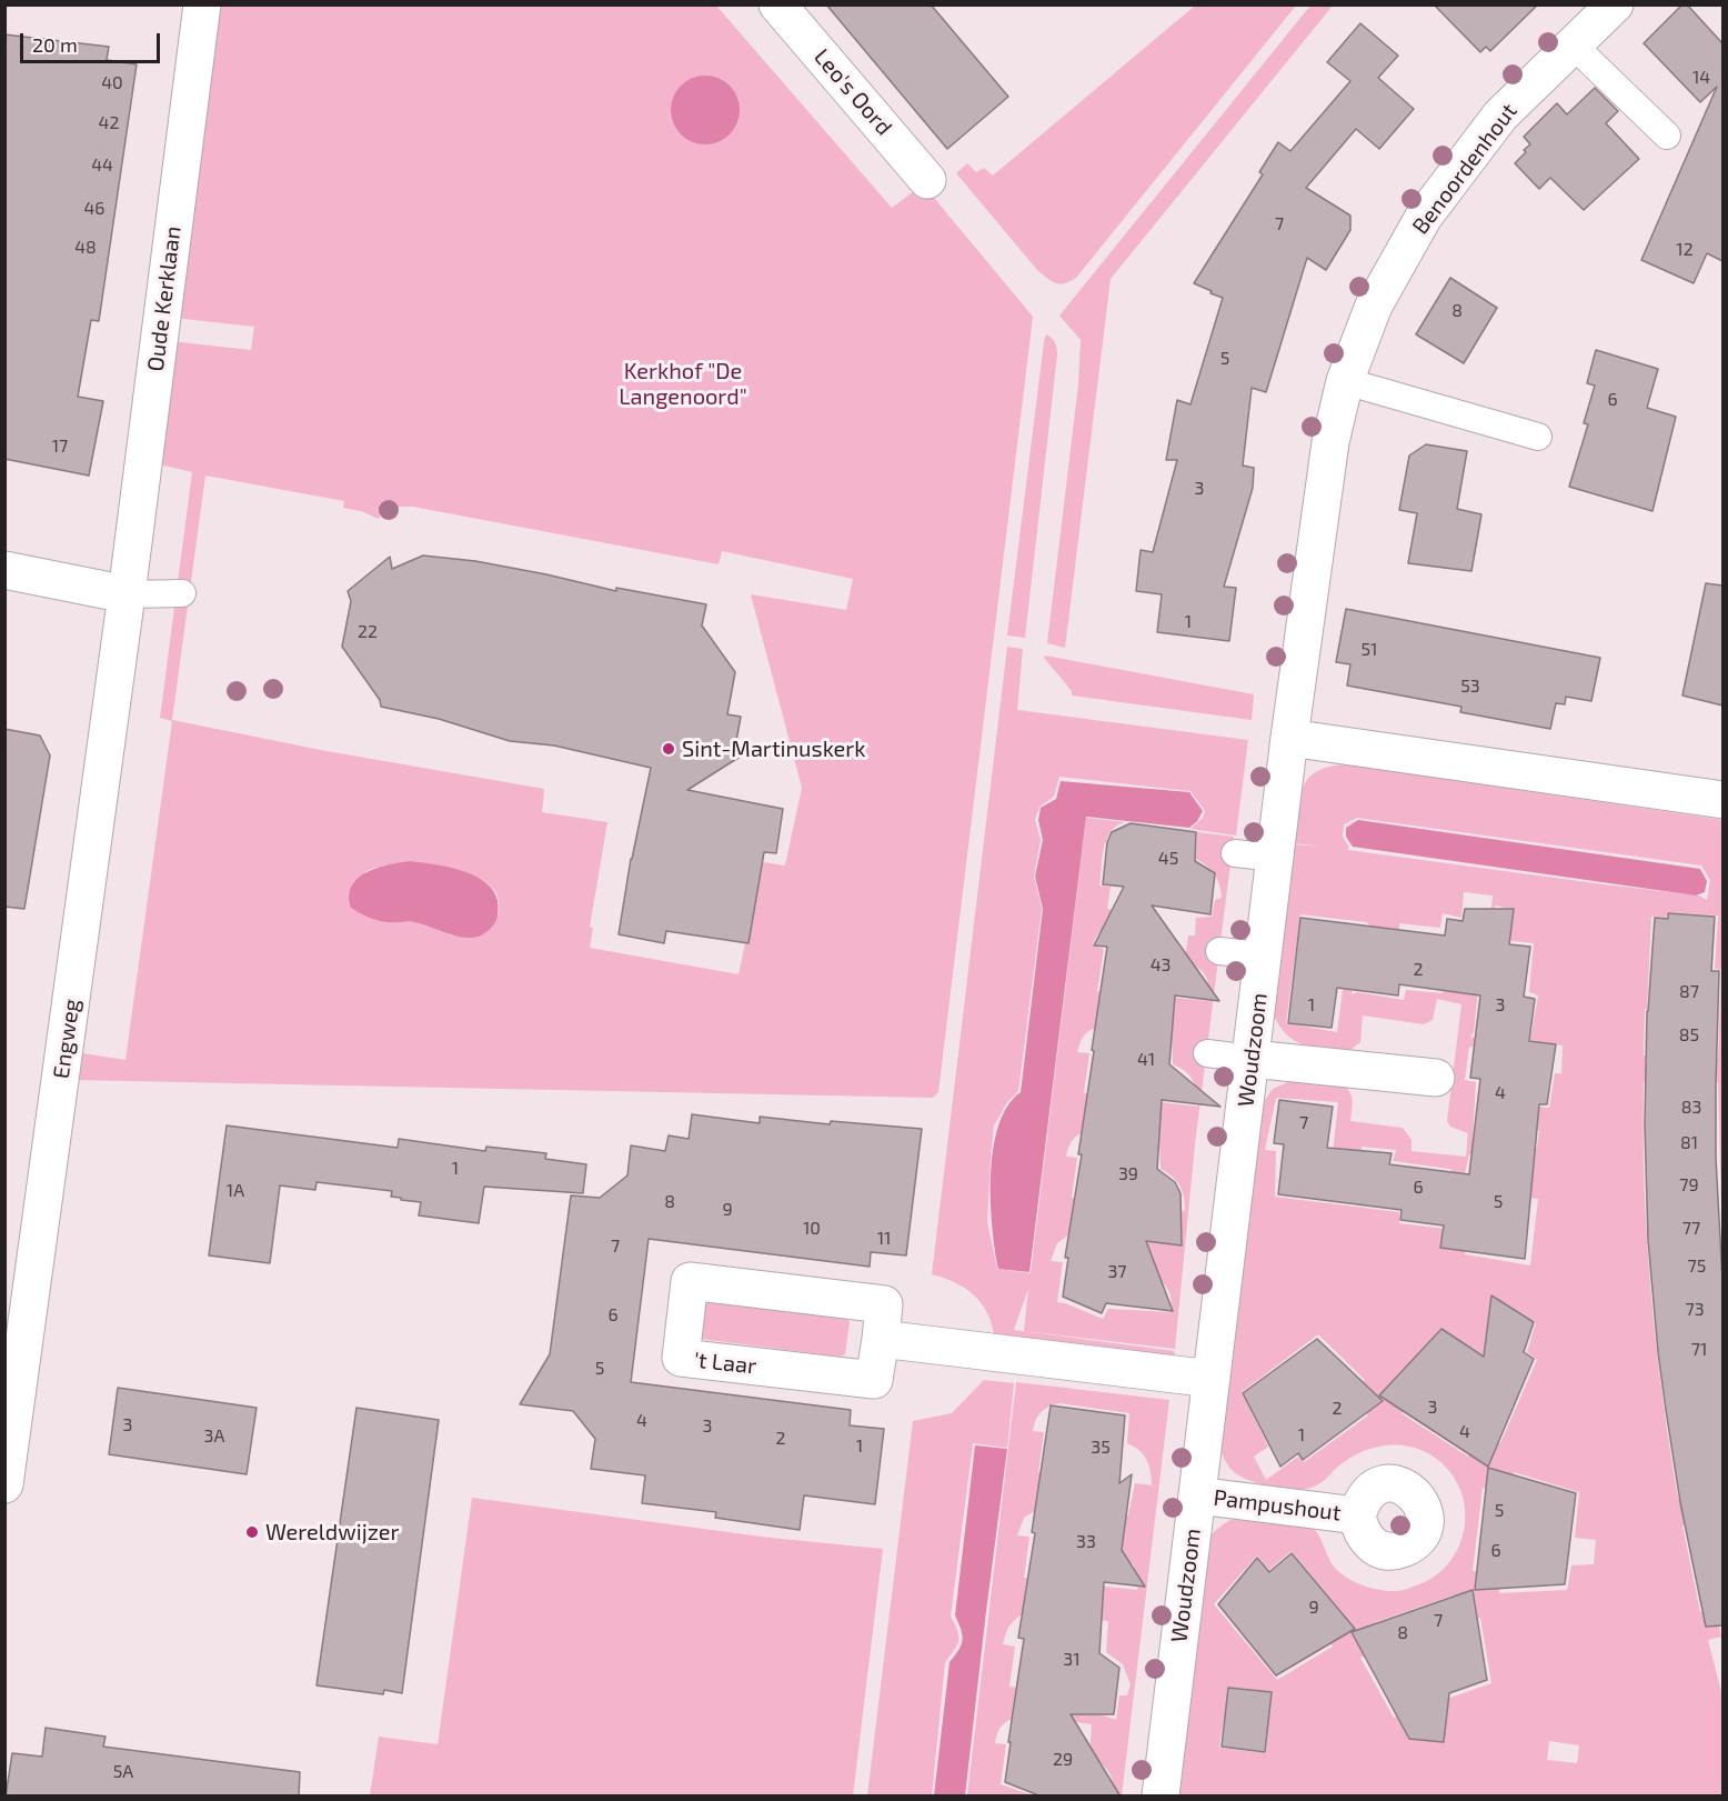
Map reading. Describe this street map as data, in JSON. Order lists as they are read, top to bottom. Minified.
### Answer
{"streets":{"street":["Leo's Oord","Benoordenhout","Oude Kerklaan","Engweg","Woudzoom","'t Laar","Pampushout"]},"crossings":[["Benoordenhout","Woudzoom"],["Oude Kerklaan","Engweg"],["Woudzoom","Pampushout"]],"parks":["Kerkhof \"De Langenoord\""],"places":["Sint-Martinuskerk","Wereldwijzer"],"house_numbers":["14","40","42","44","46","7","48","12","8","5","6","17","3","1","22","51","53","45","43","2","87","1","3","85","41","4","83","7","81","1","39","79","6","1A","8","5","9","10","77","11","7","75","37","73","6","71","5","3","2","4","3","3","4","1","3A","2","1","35","5","33","6","9","7","8","31","29","5A"],"scale_bar":"20 m"}
